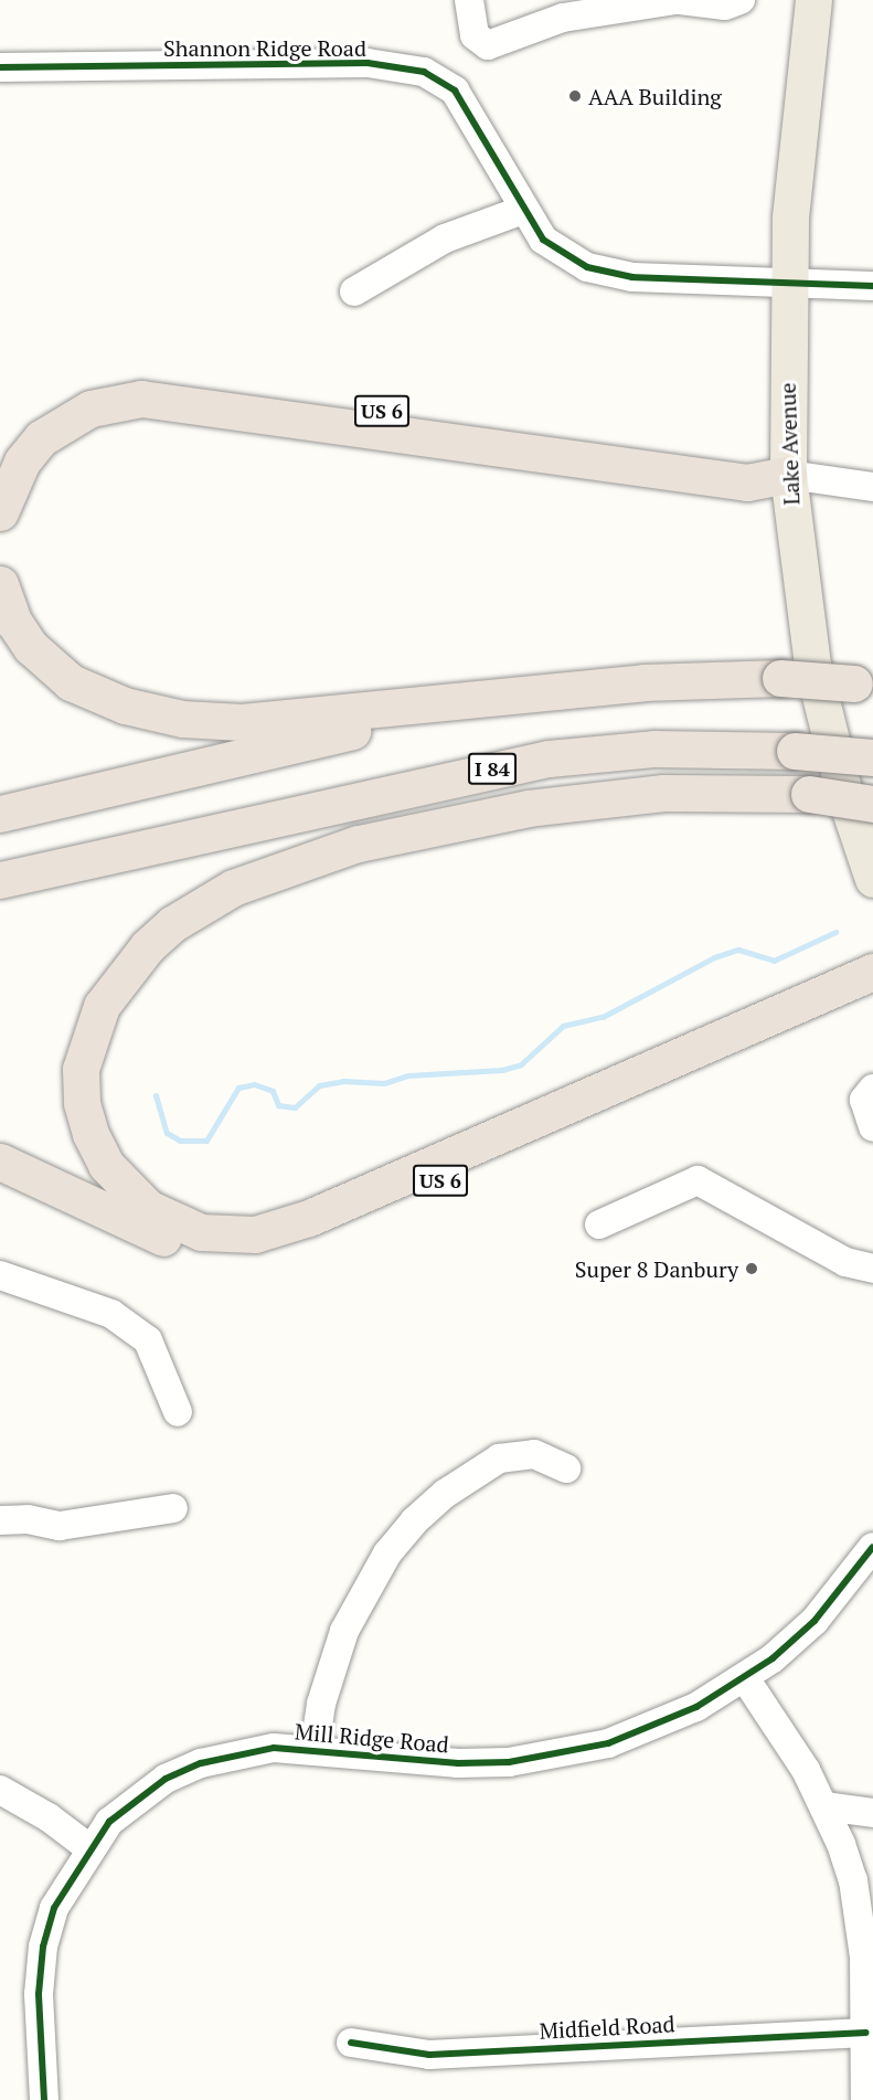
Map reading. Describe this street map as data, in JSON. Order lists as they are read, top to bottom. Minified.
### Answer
{"streets":{"highway":["US 6","I 84"],"main road":["Lake Avenue"],"street":["Shannon Ridge Road","Mill Ridge Road","Midfield Road"]},"crossings":[["Shannon Ridge Road","Lake Avenue"],["US 6","Lake Avenue"]],"places":["AAA Building","Super 8 Danbury"]}
